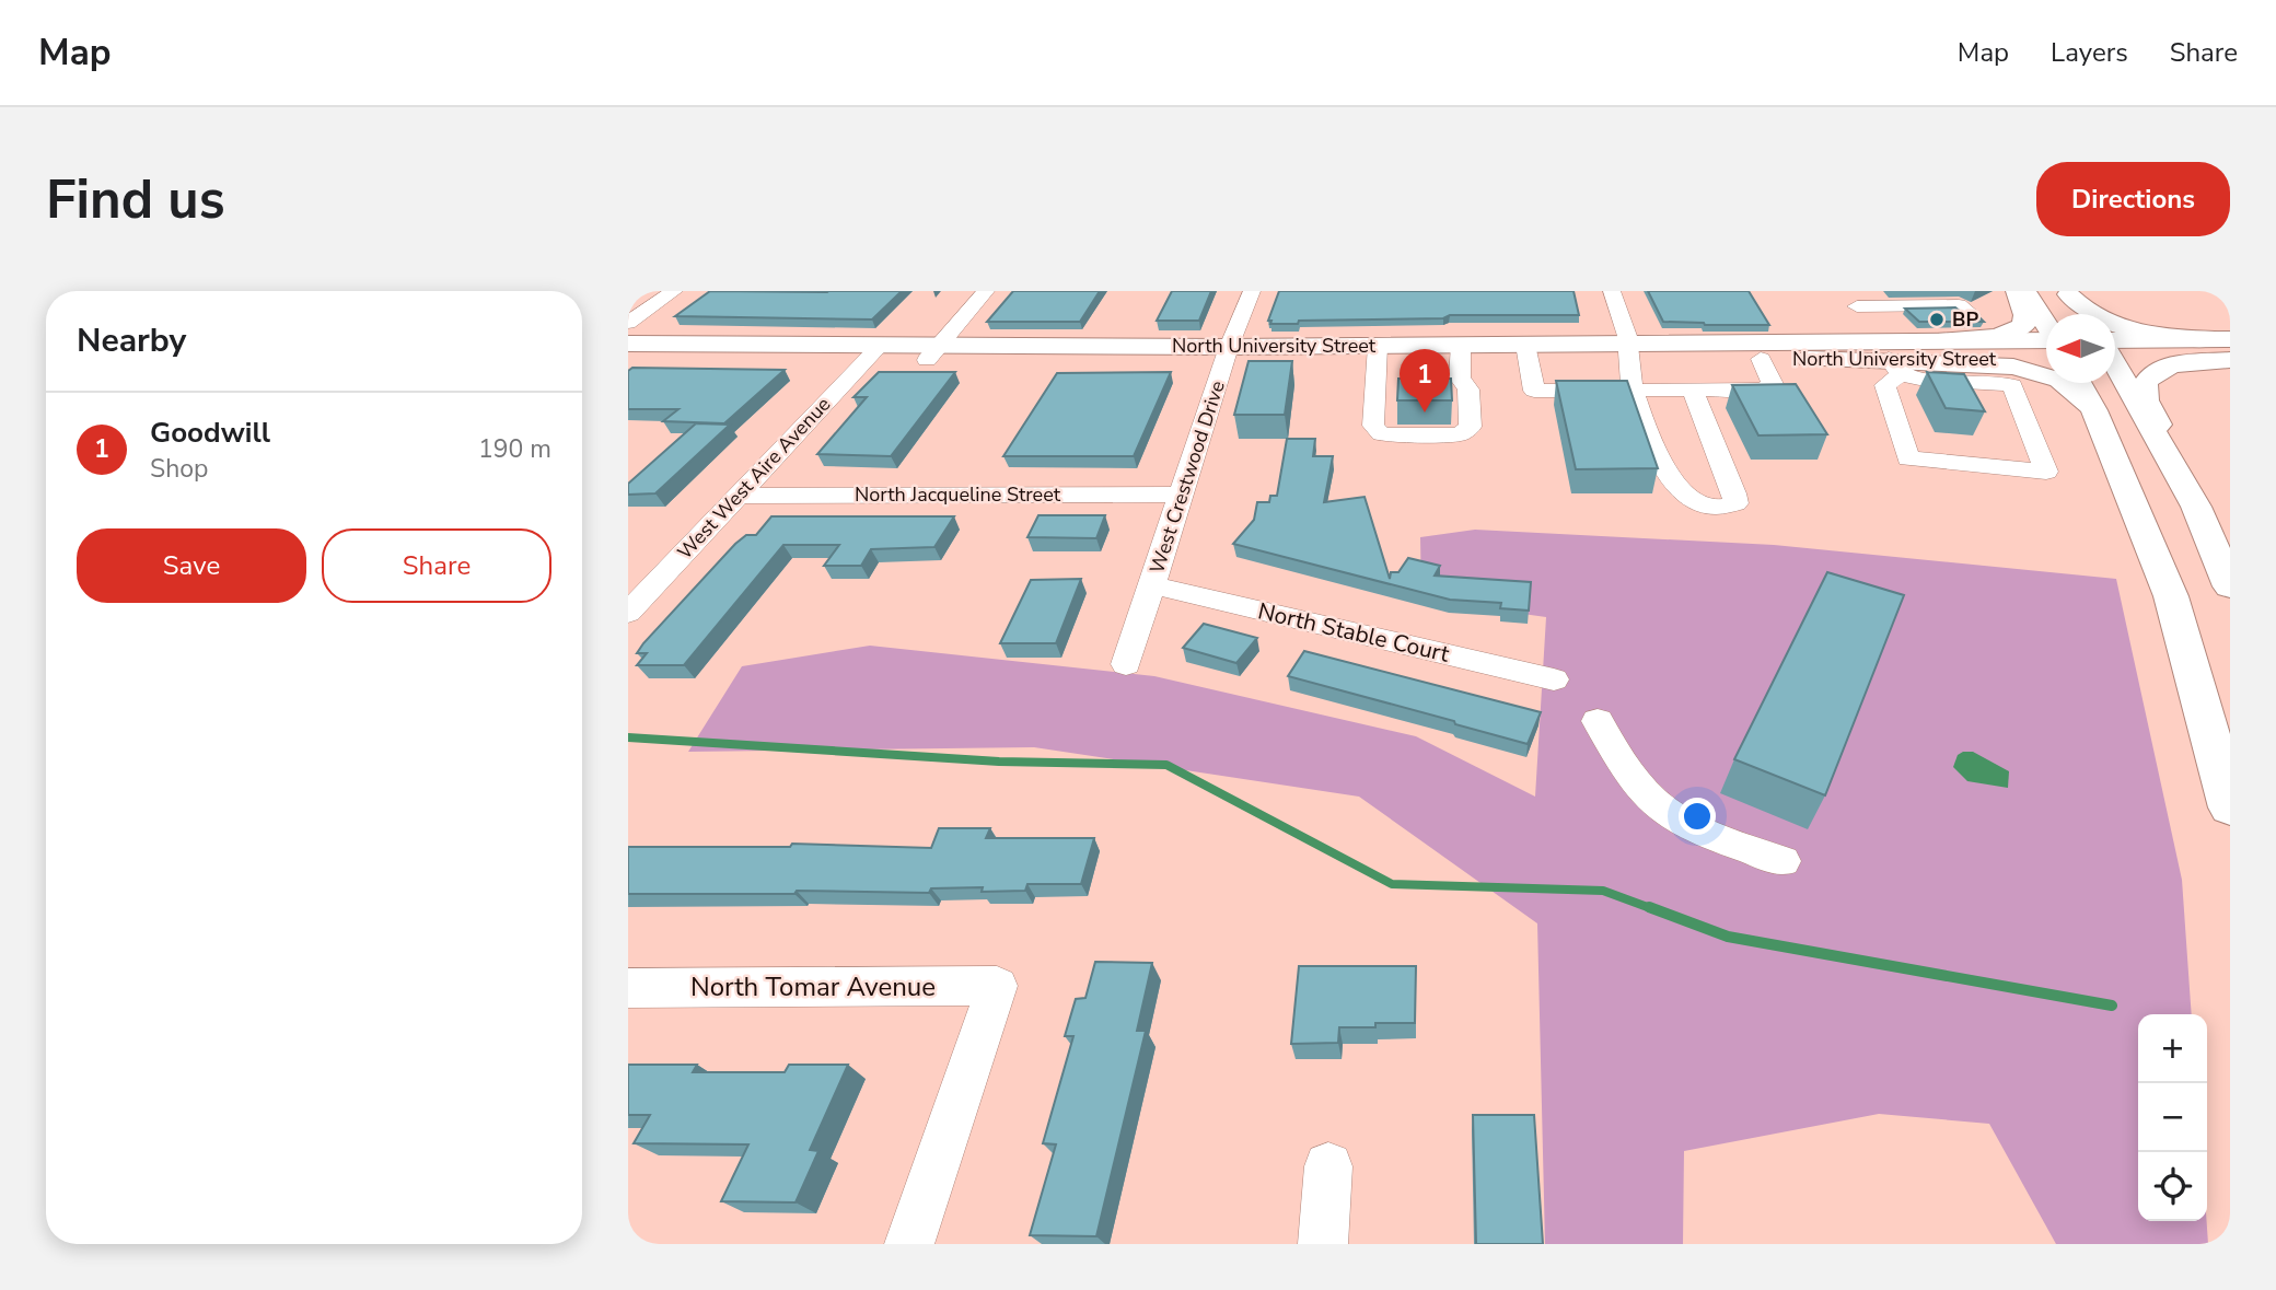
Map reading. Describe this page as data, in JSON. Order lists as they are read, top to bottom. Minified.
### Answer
{"streets":{"main road":["North University Street"],"street":["West Crestwood Drive","West West Aire Avenue","North Jacqueline Street","North Stable Court","North Tomar Avenue"]},"crossings":[["North University Street","West Crestwood Drive"],["North University Street","West West Aire Avenue"],["West Crestwood Drive","North Jacqueline Street"],["West Crestwood Drive","North Stable Court"],["West West Aire Avenue","North Jacqueline Street"]],"places":["BP"],"north":"left","page":{"header":"Map","nav":["Map","Layers","Share"],"buttons":["Directions",["Save","Share"]],"title":"Find us","heading":"Nearby","pins":"1","list":[{"mark":"1","name":"Goodwill","note":"Shop","value":"190 m"}],"map_buttons":["+","−"]}}
